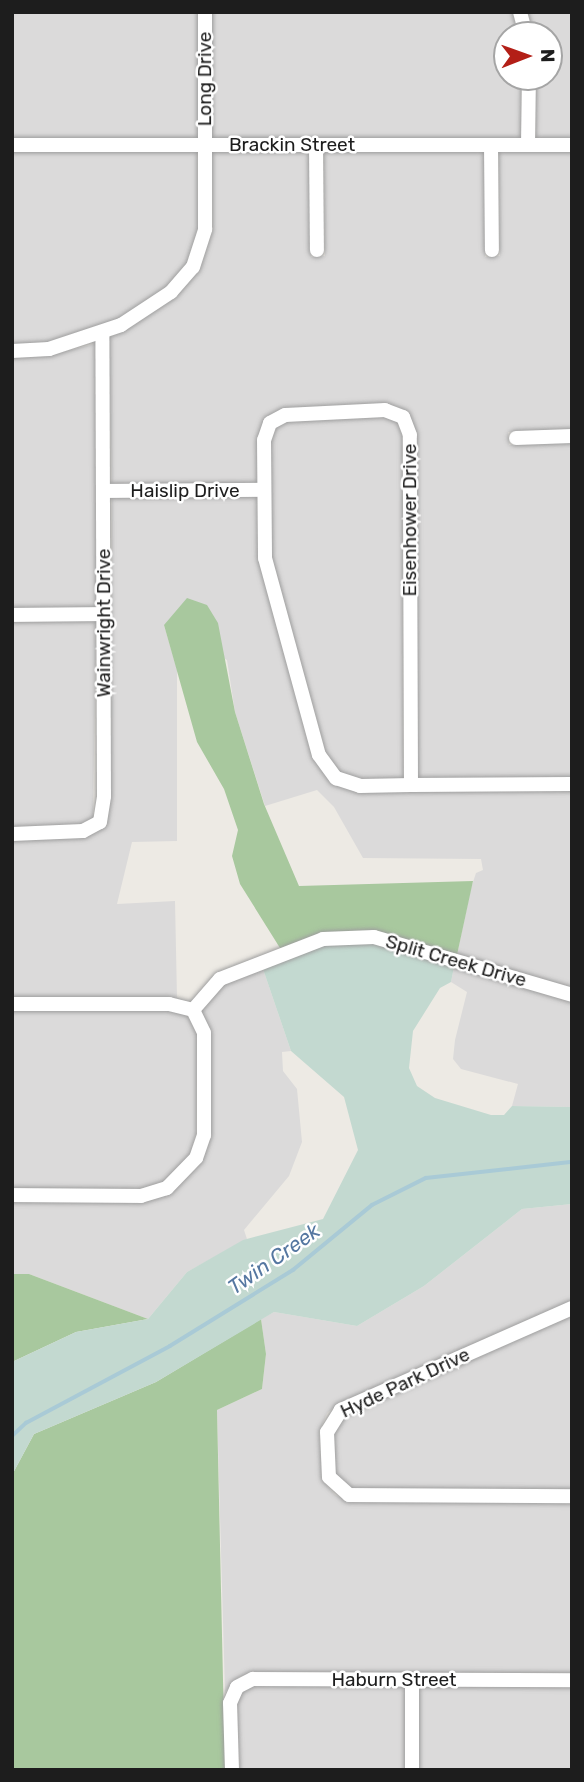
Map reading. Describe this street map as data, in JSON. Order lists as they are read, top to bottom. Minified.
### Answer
{"streets":{"street":["Long Drive","Brackin Street","Haislip Drive","Eisenhower Drive","Wainwright Drive","Split Creek Drive","Hyde Park Drive","Haburn Street"]},"crossings":[["Long Drive","Brackin Street"],["Long Drive","Wainwright Drive"],["Haislip Drive","Eisenhower Drive"],["Haislip Drive","Wainwright Drive"]],"water":["Twin Creek"],"north":"right"}
